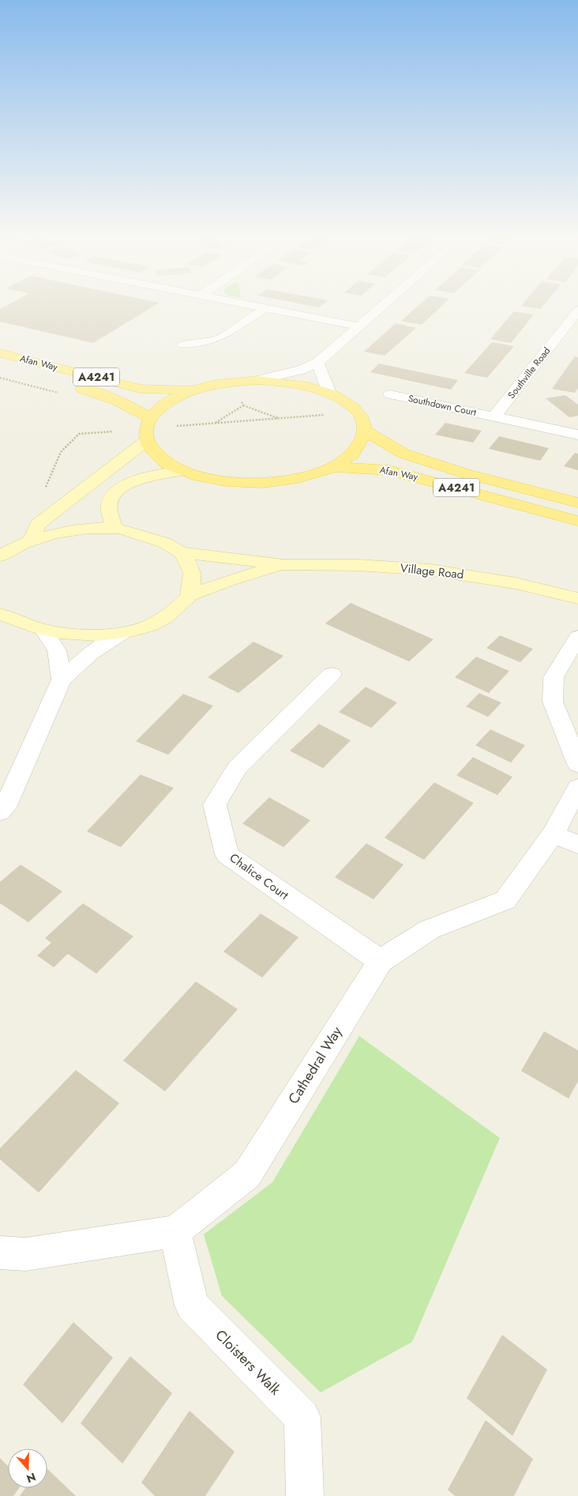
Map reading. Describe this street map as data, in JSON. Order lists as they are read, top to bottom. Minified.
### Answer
{"streets":{"main road":["Afan Way","A4241"],"street":["Southville Road","Southdown Court","Village Road","Chalice Court","Cathedral Way","Cloisters Walk"]},"crossings":[["Afan Way","A4241"],["Southville Road","Southdown Court"],["Chalice Court","Cathedral Way"],["Cathedral Way","Cloisters Walk"]],"north":"bottom"}
